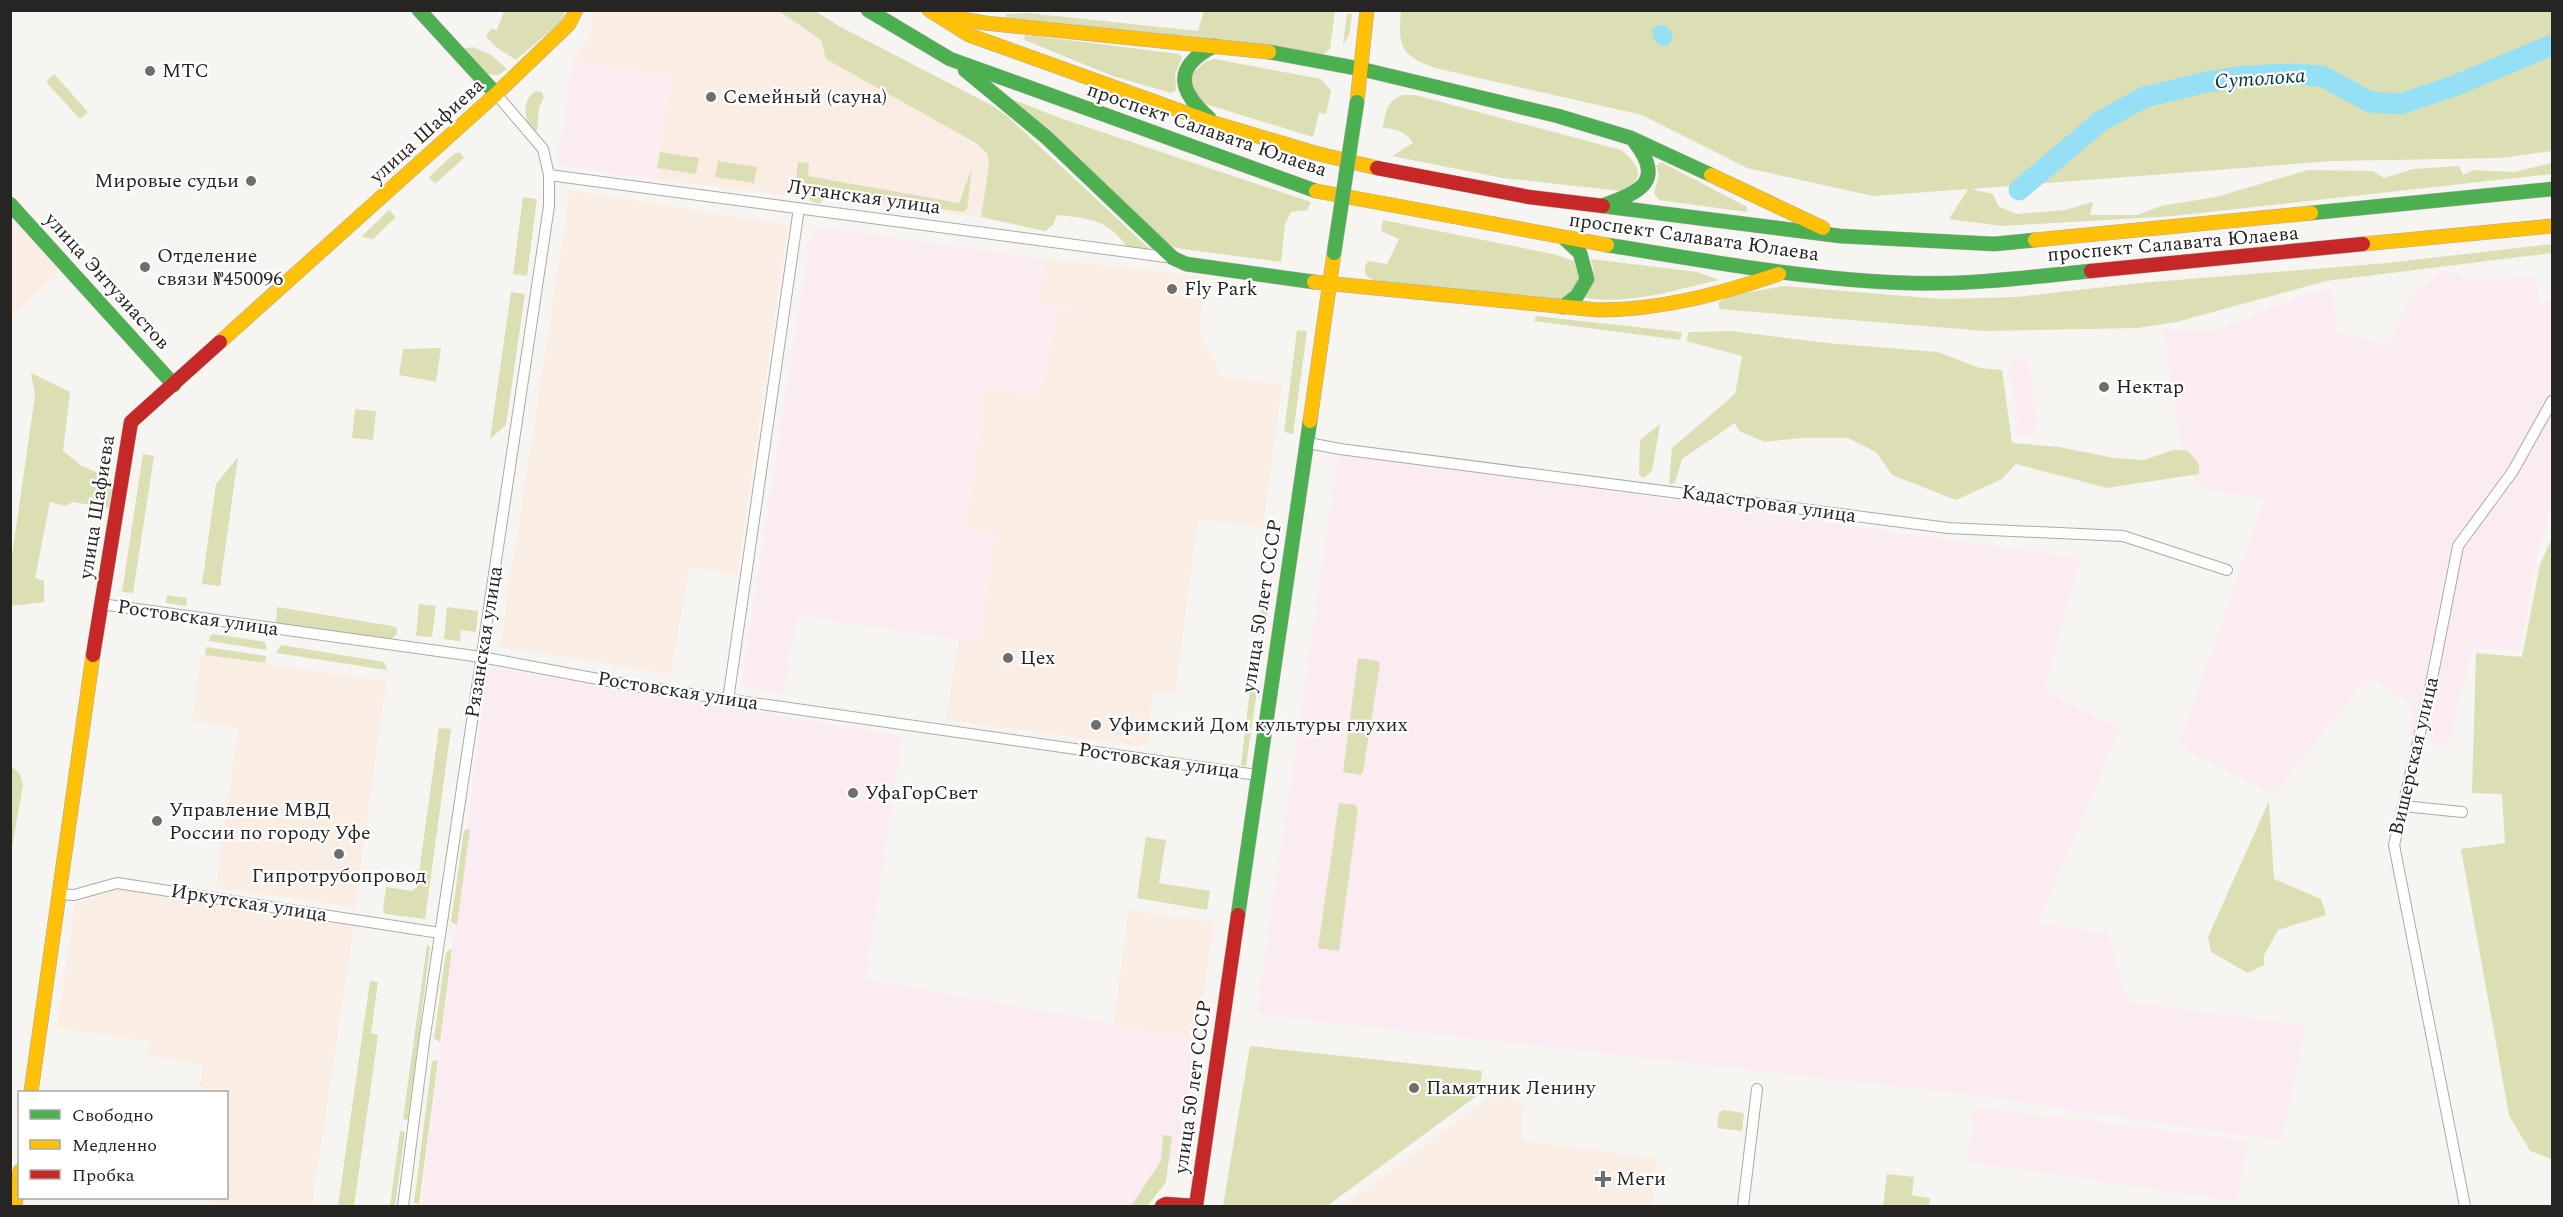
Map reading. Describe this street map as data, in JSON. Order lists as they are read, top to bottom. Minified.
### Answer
{"streets":{"main road":["проспект Салавата Юлаева","улица Шафиева","улица Энтузиастов","улица 50 лет СССР"],"street":["Луганская улица","Кадастровая улица","Ростовская улица","Рязанская улица","Вишерская улица","Иркутская улица"]},"crossings":[["улица Шафиева","улица Энтузиастов"],["улица Шафиева","Ростовская улица"],["улица Шафиева","Рязанская улица"],["улица Шафиева","Иркутская улица"],["Луганская улица","Рязанская улица"],["Кадастровая улица","улица 50 лет СССР"],["улица 50 лет СССР","Ростовская улица"],["Ростовская улица","Рязанская улица"],["Рязанская улица","Иркутская улица"]],"water":["Сутолока"],"places":{"other":["МТС","Семейный (сауна)","Мировые судьи","Отделение связи №450096","Fly Park","Нектар","Цех","Уфимский Дом культуры глухих","УфаГорСвет","Управление МВД России по городу Уфе","Гипротрубопровод","Памятник Ленину"],"health":["Меги"]},"legend":["Свободно","Медленно","Пробка"]}
